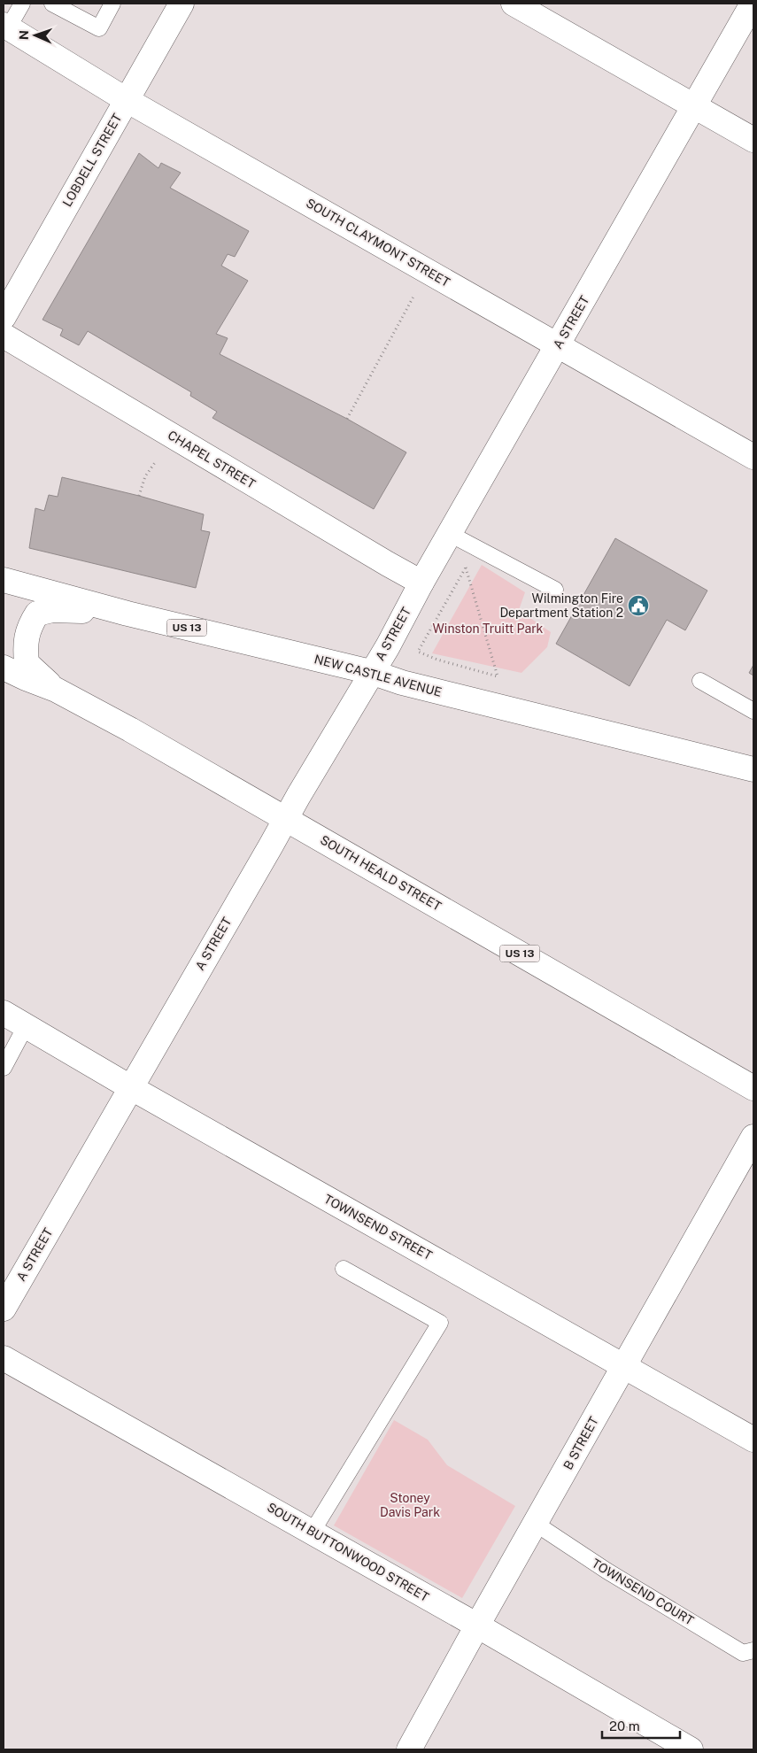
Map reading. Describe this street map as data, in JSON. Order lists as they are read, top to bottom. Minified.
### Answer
{"streets":{"street":["LOBDELL STREET","SOUTH CLAYMONT STREET","A STREET","CHAPEL STREET","US 13","NEW CASTLE AVENUE","SOUTH HEALD STREET","TOWNSEND STREET","B STREET","SOUTH BUTTONWOOD STREET"],"lane":["TOWNSEND COURT"]},"crossings":[["LOBDELL STREET","SOUTH CLAYMONT STREET"],["SOUTH CLAYMONT STREET","A STREET"],["A STREET","CHAPEL STREET"],["A STREET","NEW CASTLE AVENUE"],["A STREET","SOUTH HEALD STREET"],["A STREET","TOWNSEND STREET"],["TOWNSEND STREET","B STREET"],["B STREET","SOUTH BUTTONWOOD STREET"],["B STREET","TOWNSEND COURT"]],"parks":["Winston Truitt Park","Stoney Davis Park"],"places":{"public building":["Wilmington Fire Department Station 2"]},"scale_bar":"20 m","north":"left"}
